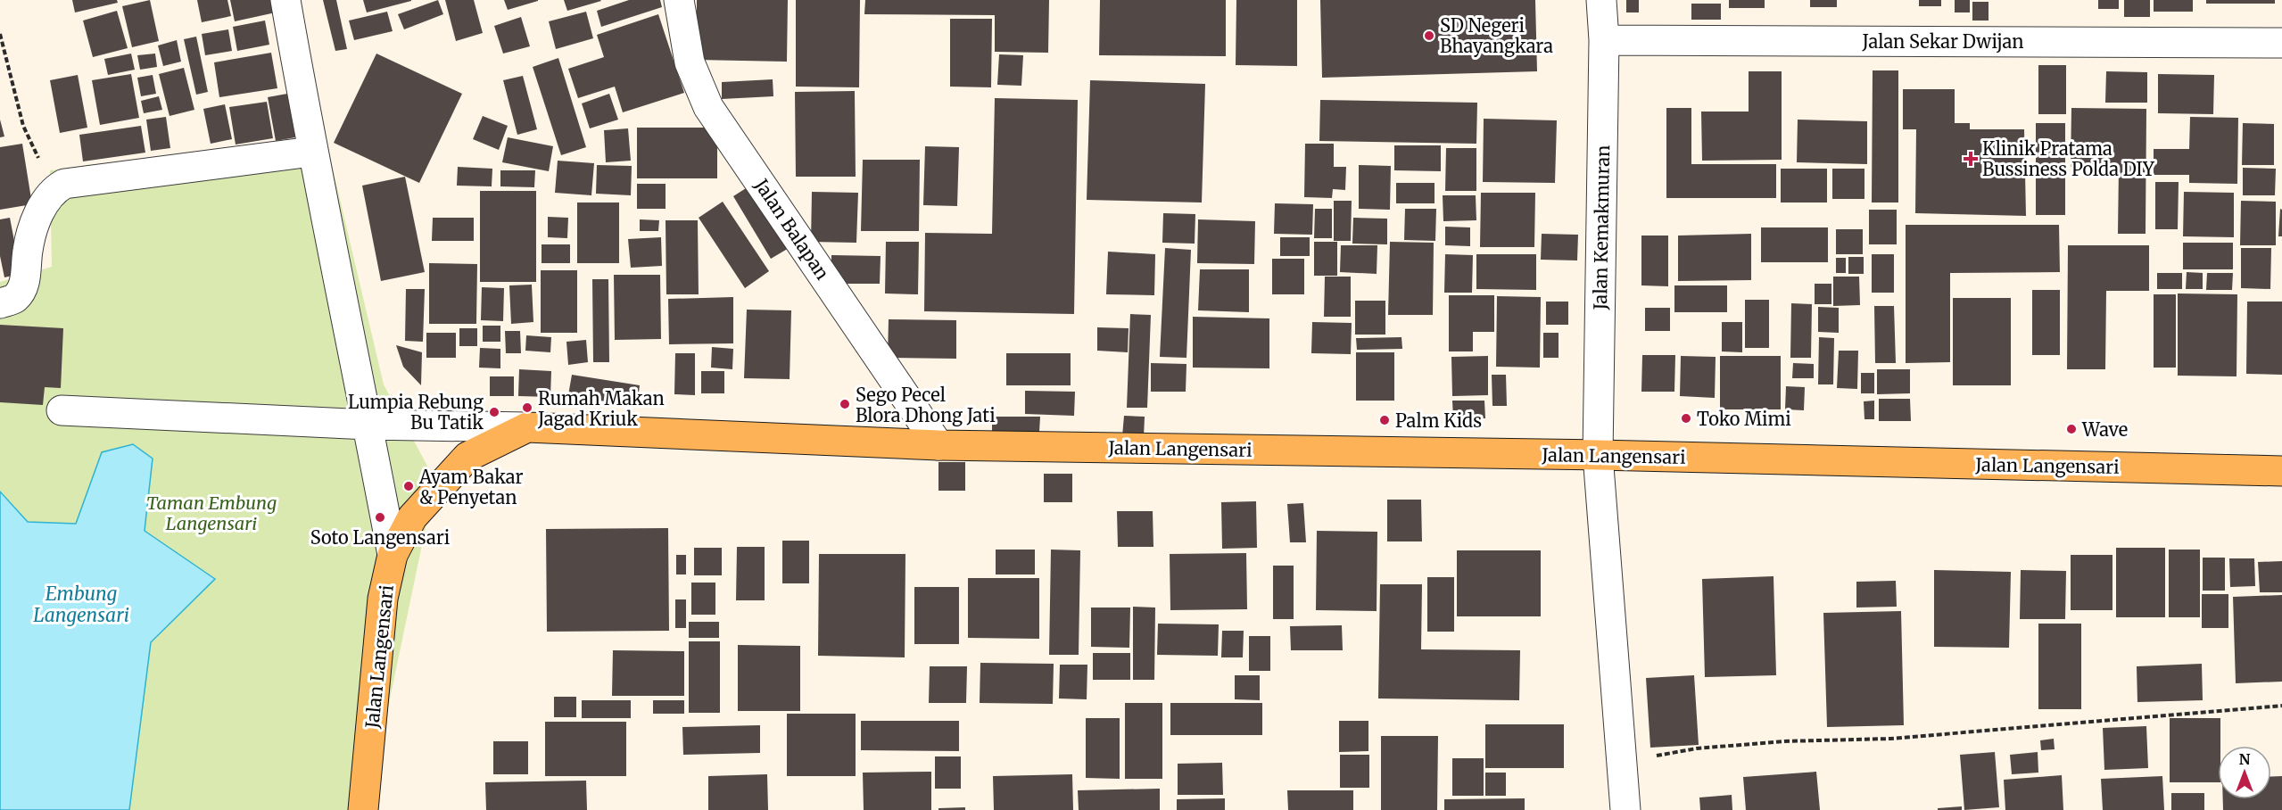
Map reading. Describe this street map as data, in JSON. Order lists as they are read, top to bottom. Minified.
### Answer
{"streets":{"main road":["Jalan Langensari"],"street":["Jalan Sekar Dwijan","Jalan Kemakmuran","Jalan Balapan"]},"crossings":[["Jalan Sekar Dwijan","Jalan Kemakmuran"],["Jalan Kemakmuran","Jalan Langensari"],["Jalan Balapan","Jalan Langensari"]],"water":["Embung Langensari"],"parks":["Taman Embung Langensari"],"places":{"other":["SD Negeri Bhayangkara","Sego Pecel Blora Dhong Jati","Rumah Makan Jagad Kriuk","Lumpia Rebung Bu Tatik","Toko Mimi","Palm Kids","Wave","Ayam Bakar & Penyetan","Soto Langensari"],"health":["Klinik Pratama Bussiness Polda DIY"]},"north":"top"}
